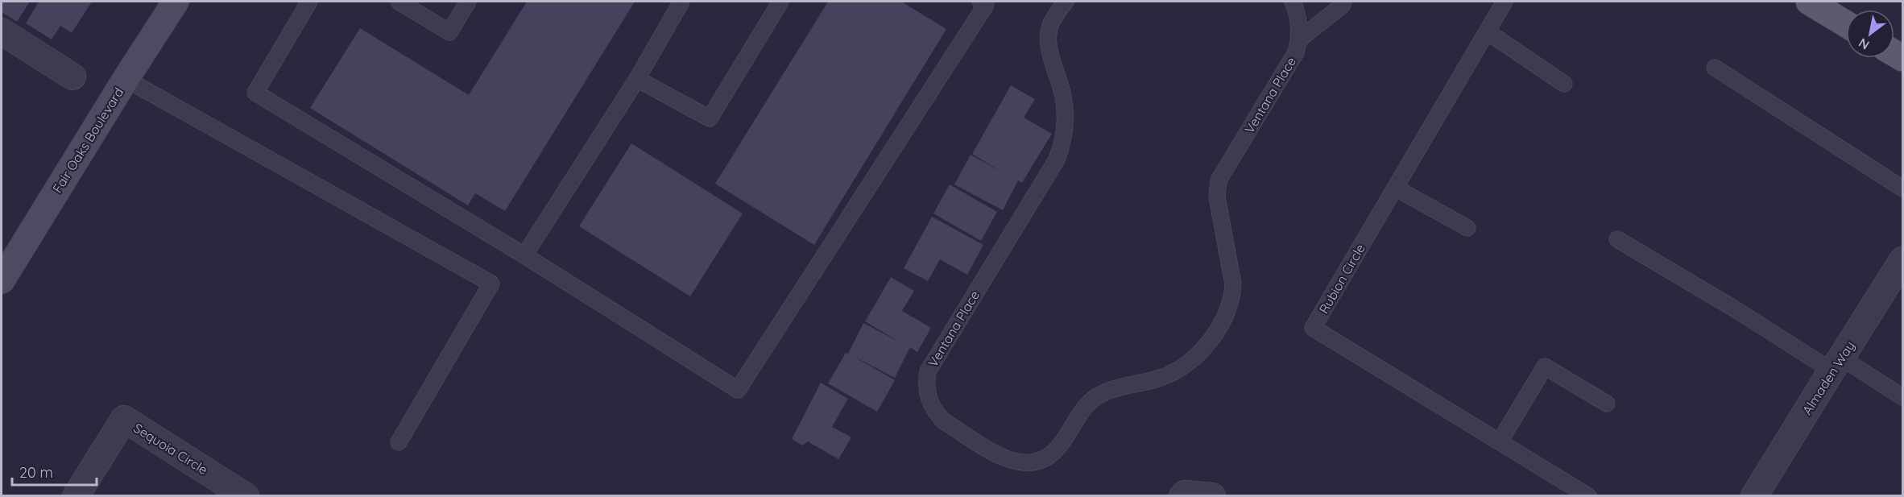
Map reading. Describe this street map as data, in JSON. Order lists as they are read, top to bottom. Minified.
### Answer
{"streets":{"main road":["Fair Oaks Boulevard"],"street":["Almaden Way","Sequoia Circle"],"lane":["Ventana Place","Rubion Circle"]},"scale_bar":"20 m","north":"bottom left"}
